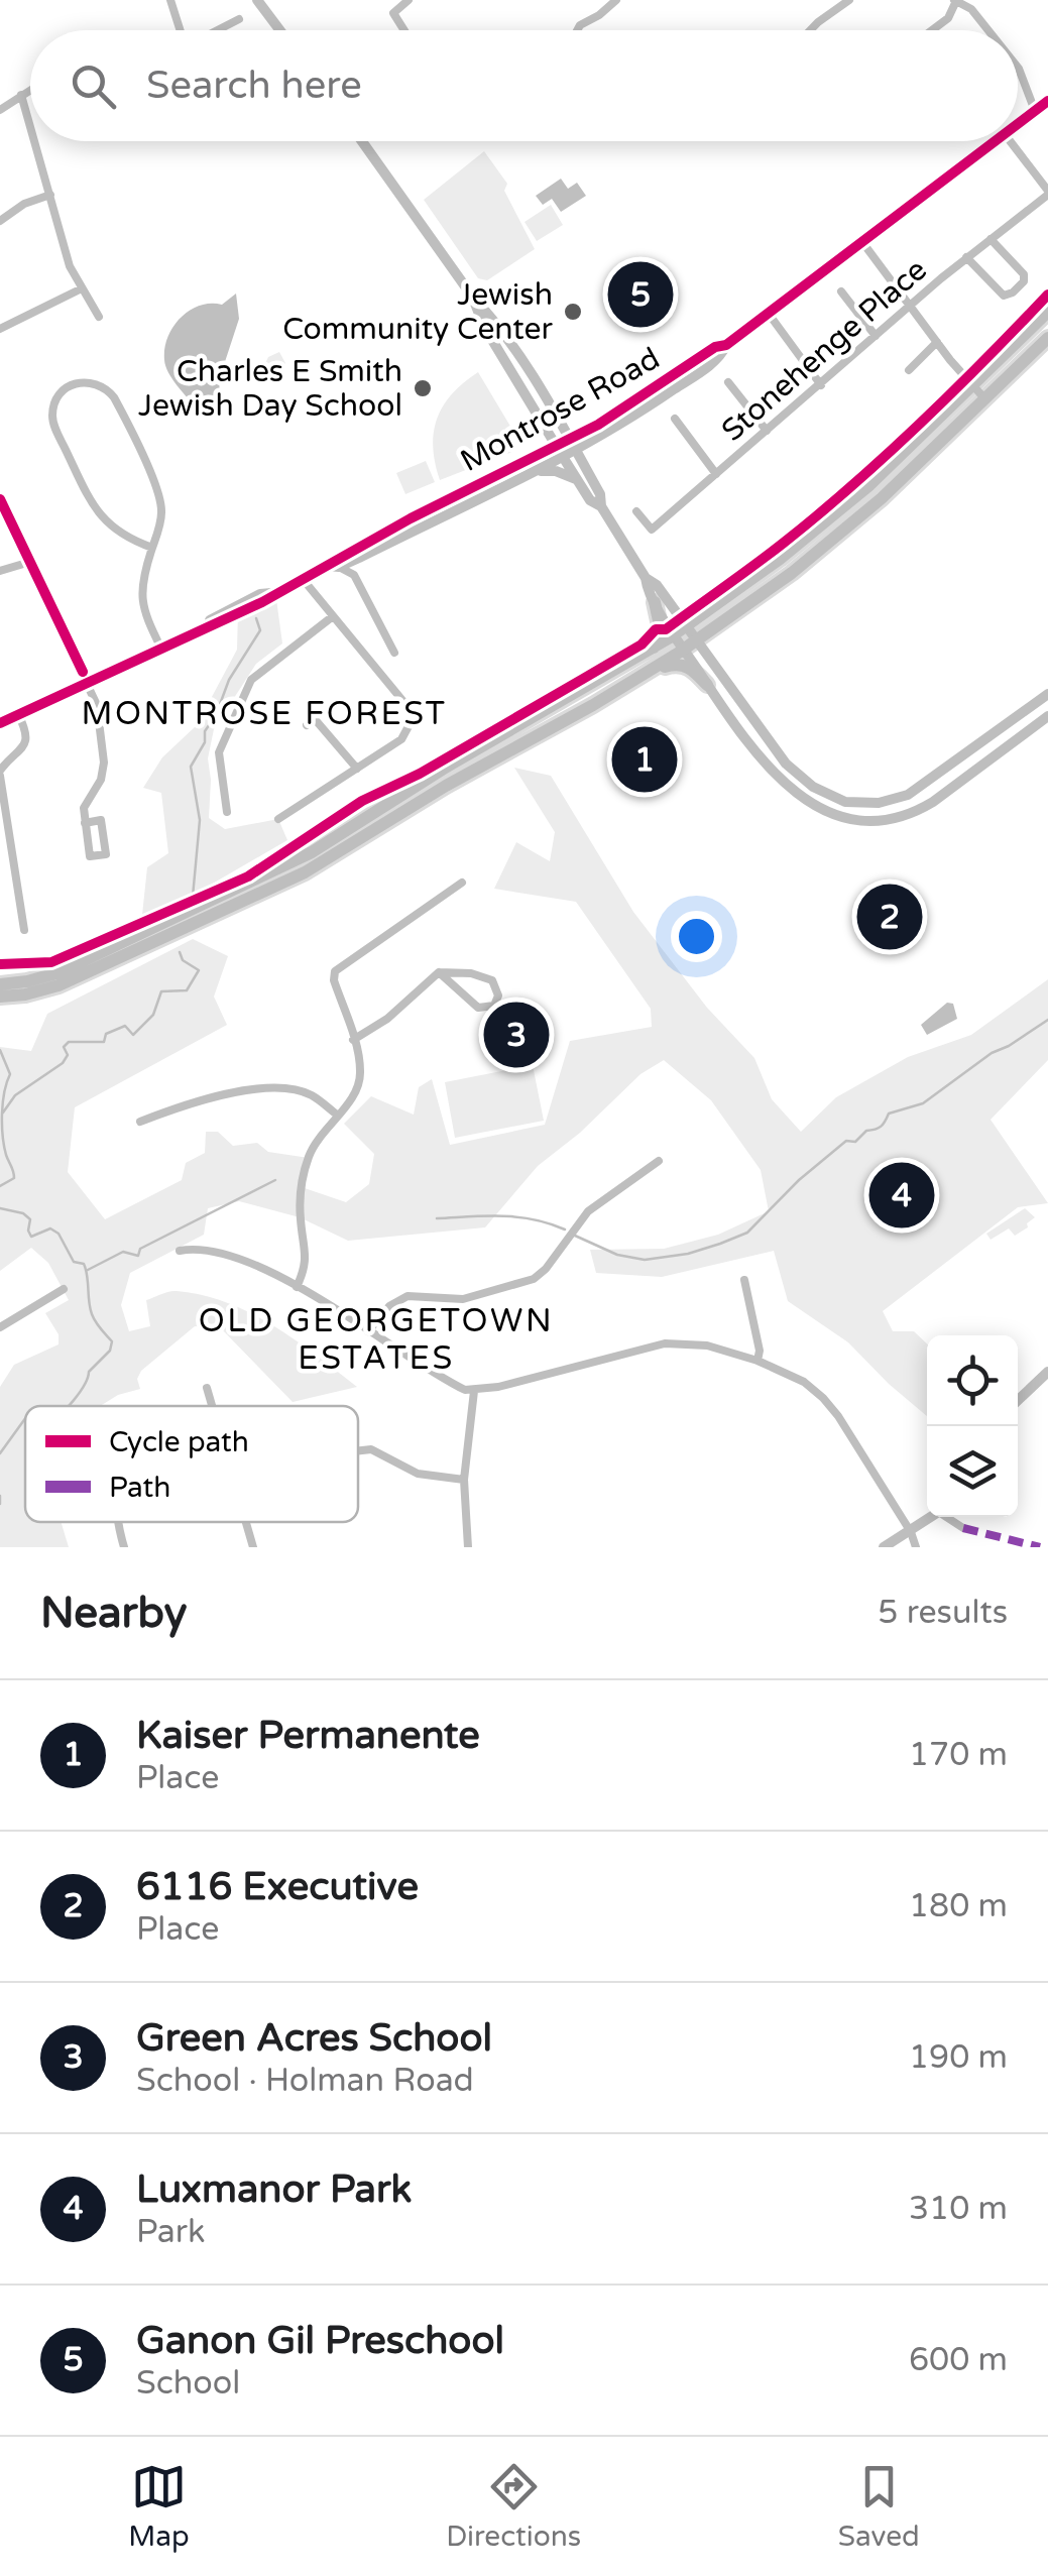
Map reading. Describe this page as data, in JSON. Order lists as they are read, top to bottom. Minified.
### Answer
{"streets":{"street":["Stonehenge Place","Montrose Road"]},"districts":["MONTROSE FOREST","OLD GEORGETOWN ESTATES"],"places":["Jewish Community Center","Charles E Smith Jewish Day School"],"legend":["Cycle path","Path"],"page":{"search":"Search here","pins":["5","1","2","3","4"],"heading":["Nearby","5 results"],"list":[{"mark":"1","name":"Kaiser Permanente","note":"Place","value":"170 m"},{"mark":"2","name":"6116 Executive","note":"Place","value":"180 m"},{"mark":"3","name":"Green Acres School","note":"School · Holman Road","value":"190 m"},{"mark":"4","name":"Luxmanor Park","note":"Park","value":"310 m"},{"mark":"5","name":"Ganon Gil Preschool","note":"School","value":"600 m"}],"nav":["Map","Directions","Saved"]}}
